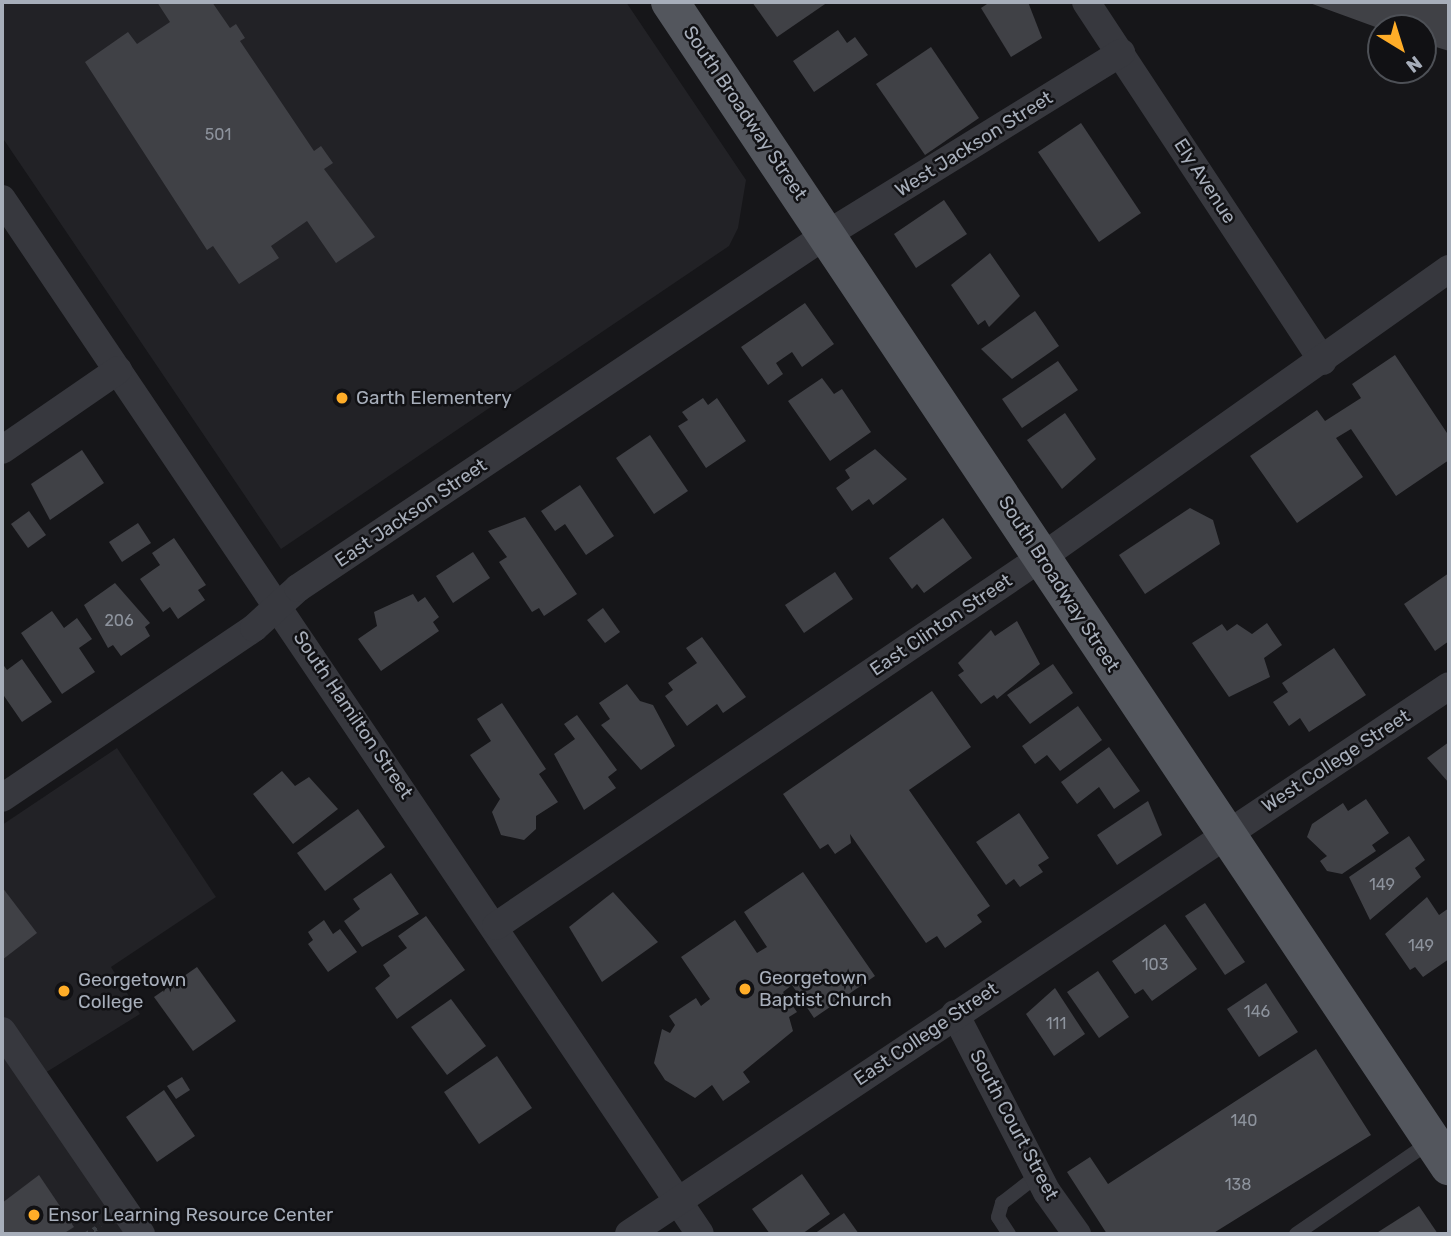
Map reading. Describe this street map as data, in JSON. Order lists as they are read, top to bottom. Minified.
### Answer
{"streets":{"main road":["South Broadway Street"],"street":["West Jackson Street","Ely Avenue","East Jackson Street","East Clinton Street","South Hamilton Street","West College Street","East College Street","South Court Street"]},"crossings":[["South Broadway Street","West Jackson Street"],["South Broadway Street","East Jackson Street"],["South Broadway Street","East Clinton Street"],["South Broadway Street","West College Street"],["South Broadway Street","East College Street"],["West Jackson Street","Ely Avenue"],["West Jackson Street","East Jackson Street"],["Ely Avenue","East Clinton Street"],["East Jackson Street","South Hamilton Street"],["East Clinton Street","South Hamilton Street"],["South Hamilton Street","East College Street"],["West College Street","East College Street"],["East College Street","South Court Street"]],"places":["Garth Elementery","Georgetown Baptist Church","Georgetown College","Ensor Learning Resource Center"],"house_numbers":["501","206","149","149","103","146","111","140","138"],"north":"bottom right"}
